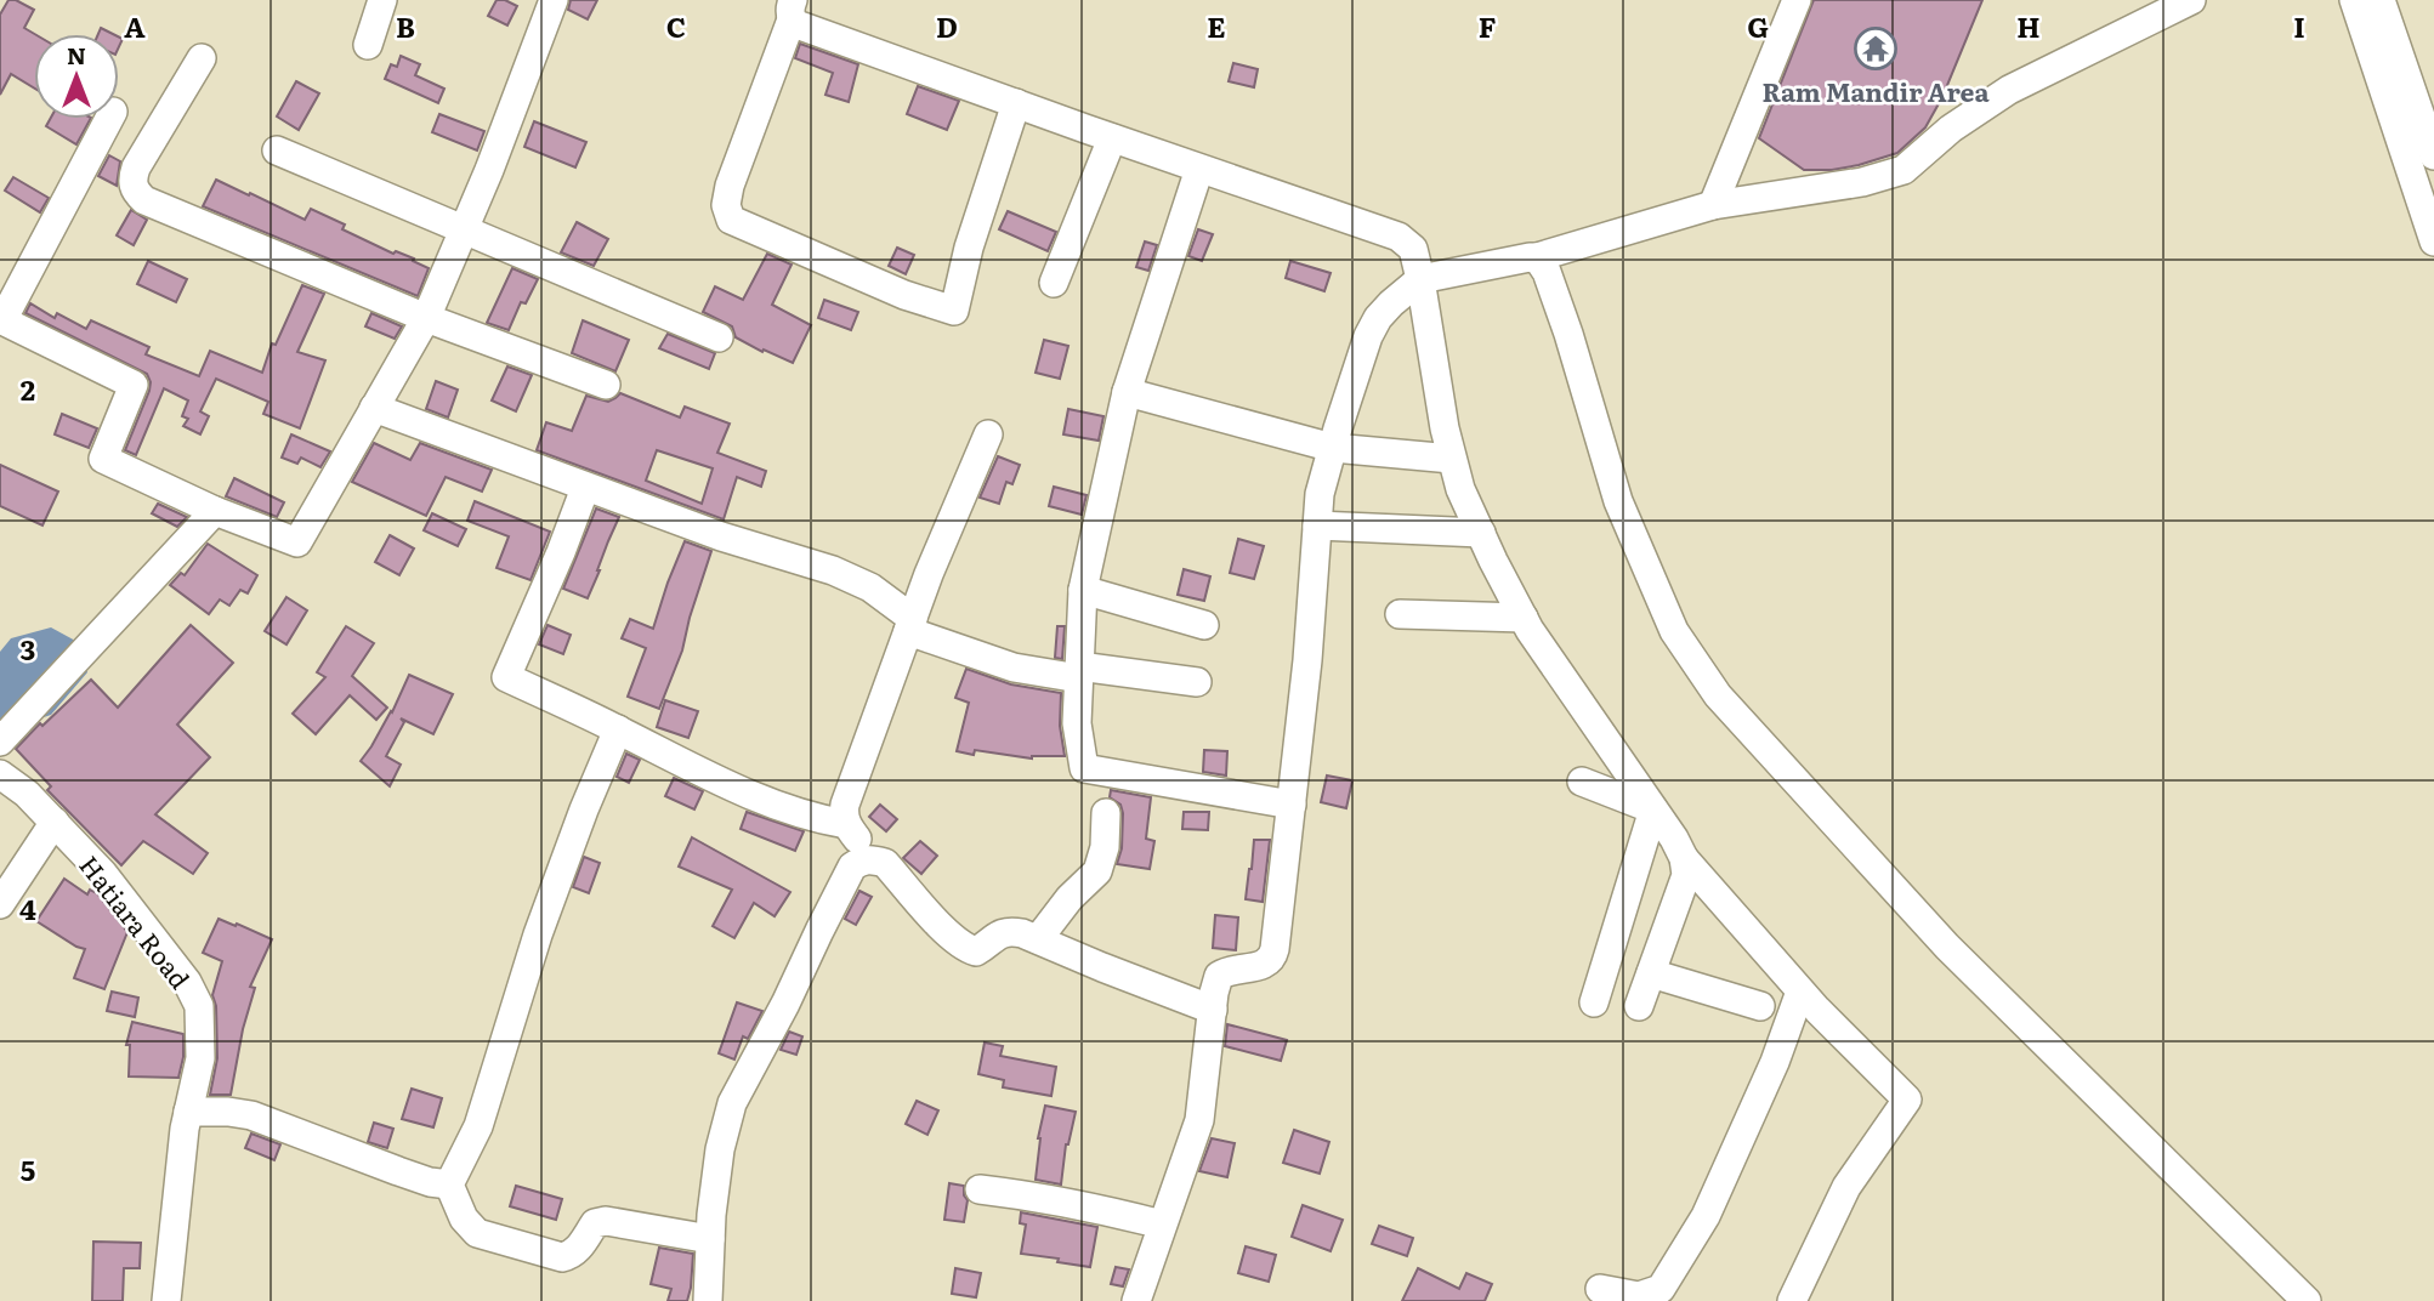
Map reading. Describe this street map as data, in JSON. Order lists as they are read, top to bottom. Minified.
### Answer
{"streets":{"street":["Hatiara Road"]},"places":{"temple":["Ram Mandir Area"]},"north":"top","grid":{"columns":["A","B","C","D","E","F","G","H","I"],"rows":["2","3","4","5"]}}
